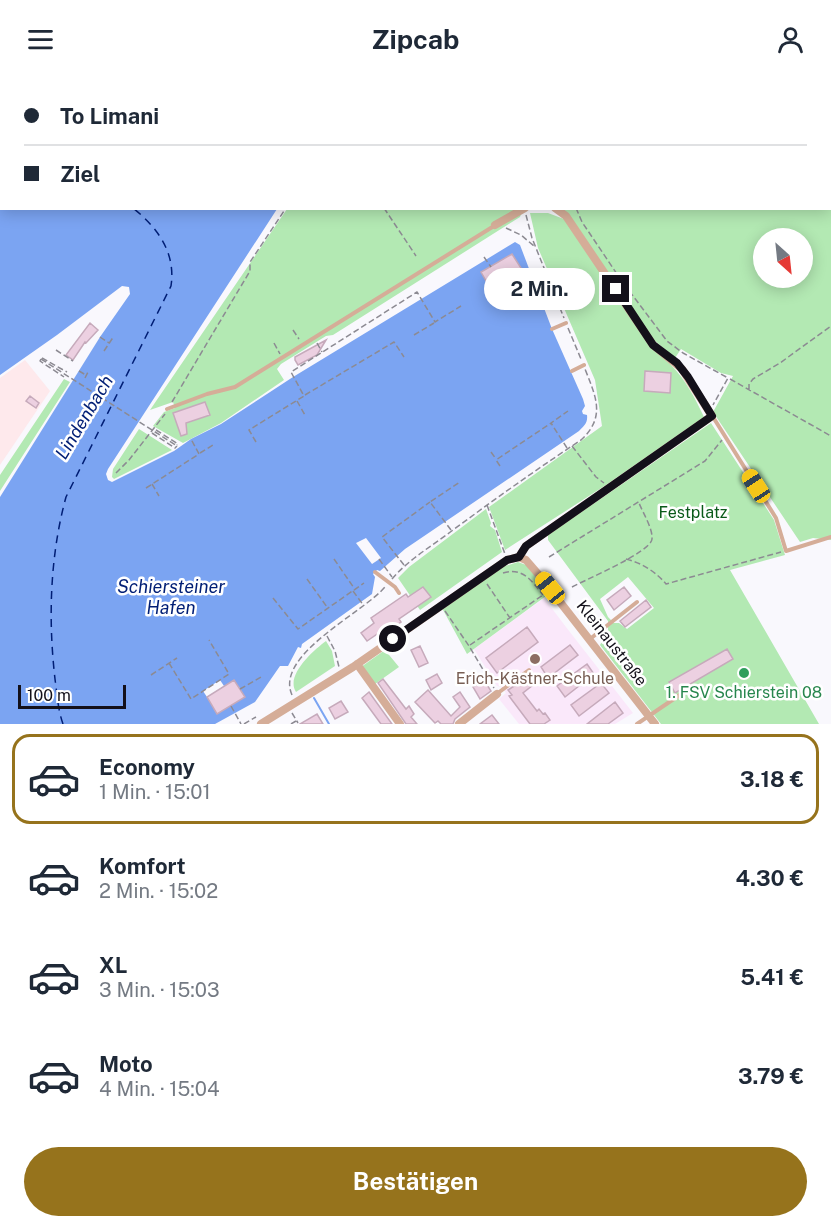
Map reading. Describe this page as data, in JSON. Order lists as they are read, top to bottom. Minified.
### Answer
{"streets":{"street":["Kleinaustraße"]},"water":["Lindenbach","Schiersteiner Hafen"],"parks":["Festplatz"],"places":["Erich-Kästner-Schule","1. FSV Schierstein 08"],"scale_bar":"100 m","north":"bottom right","page":{"header":"Zipcab","banner":["To Limani","Ziel"],"bubble":"2 Min.","scale":"100 m","list":[{"name":"Economy","note":"1 Min. · 15:01","value":"3.18 €"},{"name":"Komfort","note":"2 Min. · 15:02","value":"4.30 €"},{"name":"XL","note":"3 Min. · 15:03","value":"5.41 €"},{"name":"Moto","note":"4 Min. · 15:04","value":"3.79 €"}],"buttons":"Bestätigen"}}
